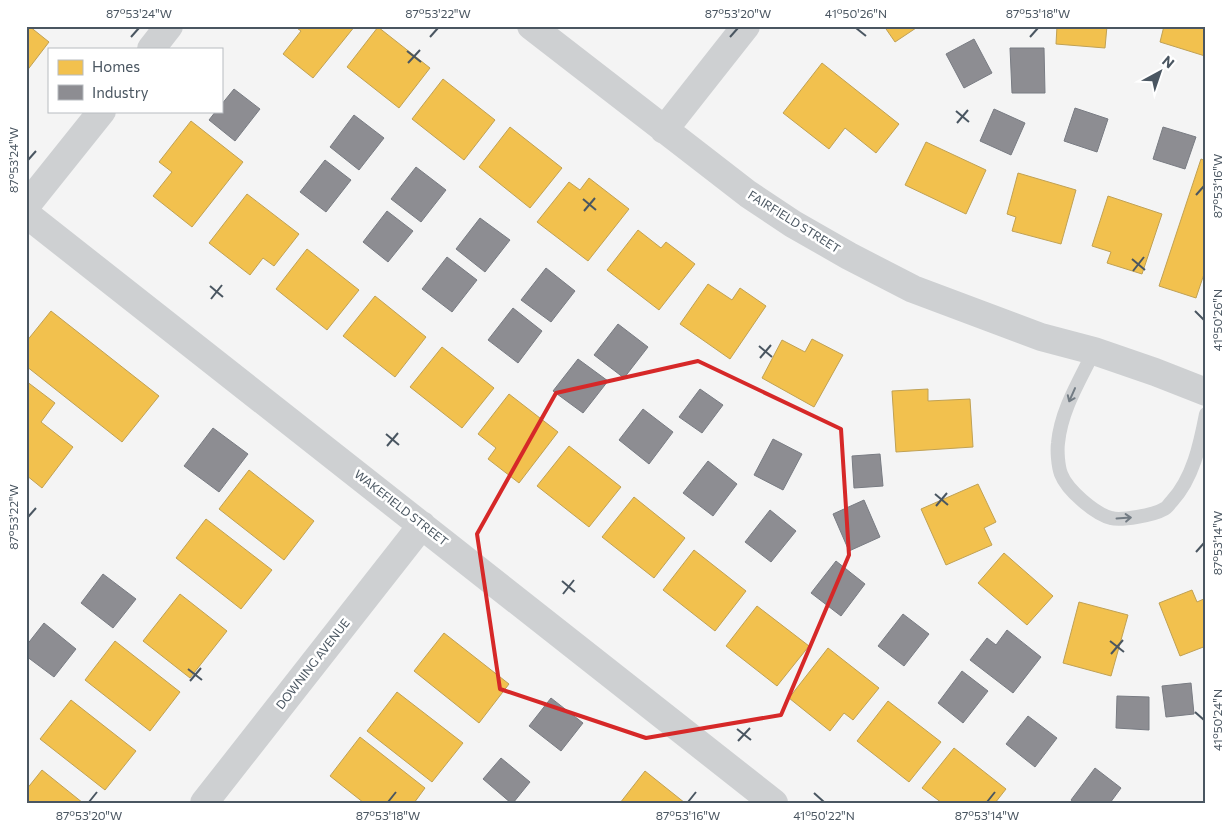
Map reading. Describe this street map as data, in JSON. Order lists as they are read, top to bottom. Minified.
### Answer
{"streets":{"street":["FAIRFIELD STREET","WAKEFIELD STREET","DOWNING AVENUE"]},"crossings":[["WAKEFIELD STREET","DOWNING AVENUE"]],"legend":["Homes","Industry"],"north":"top right","coordinates":["87°53'24\"W","87°53'22\"W","87°53'20\"W","41°50'26\"N","87°53'18\"W","87°53'16\"W","87°53'14\"W","41°50'24\"N","41°50'22\"N"]}
